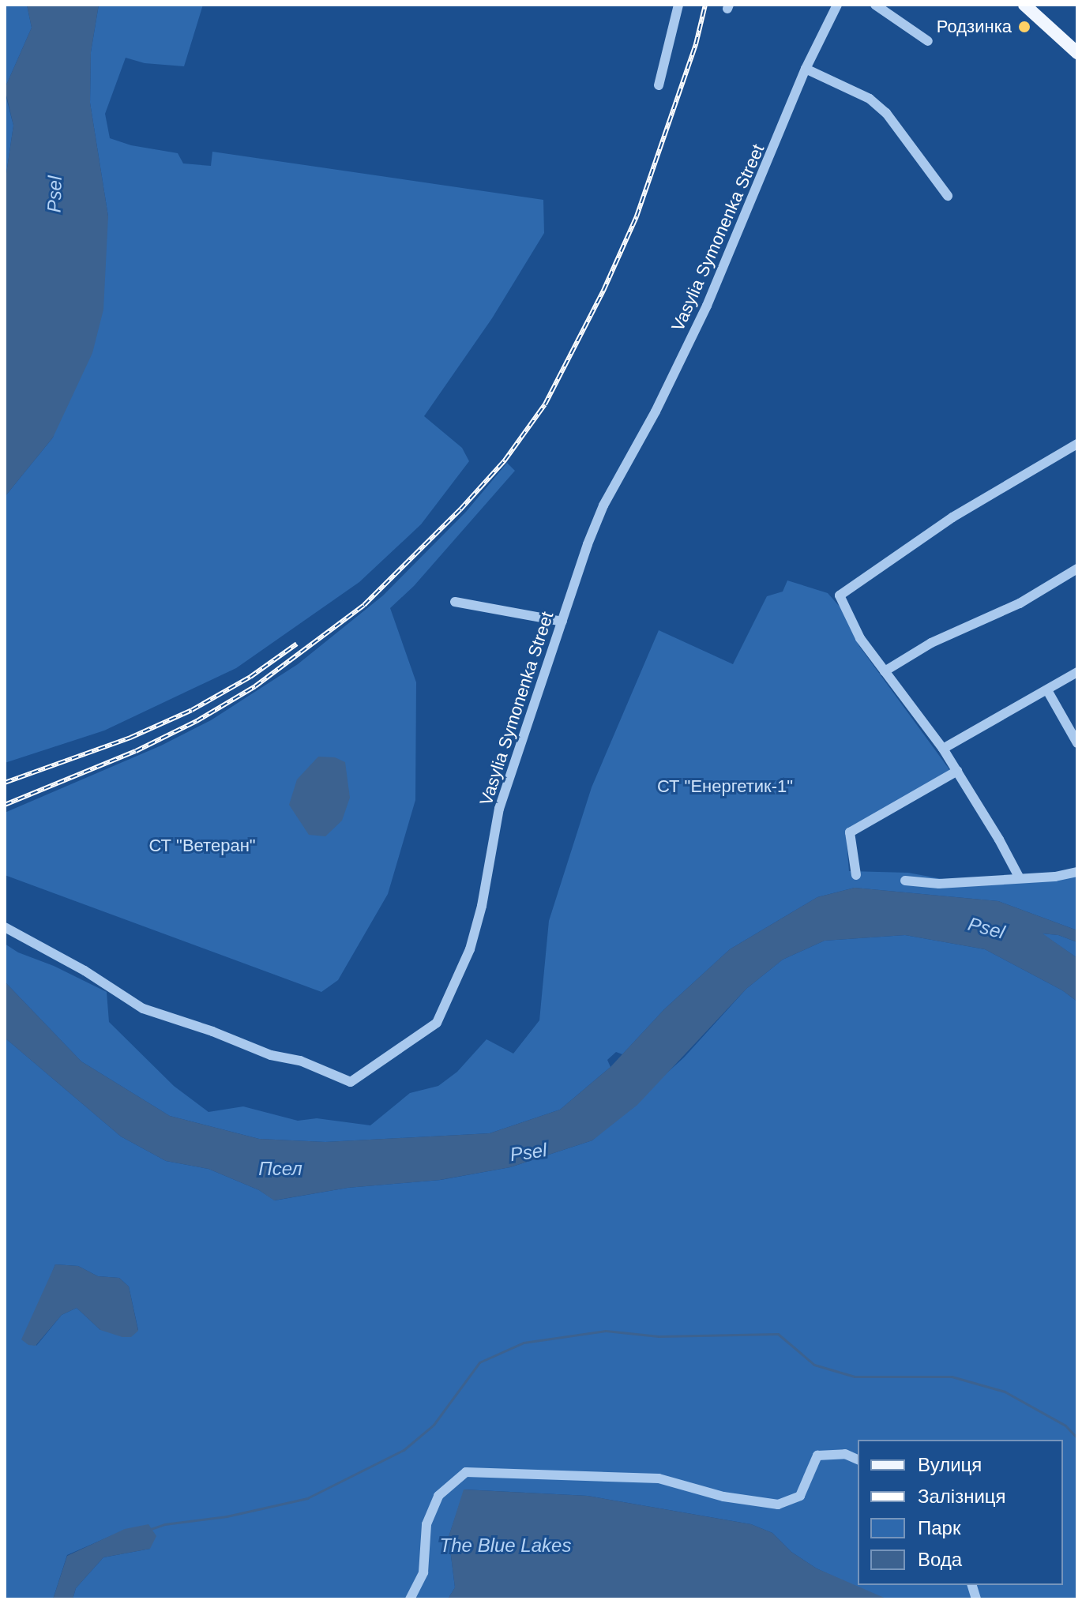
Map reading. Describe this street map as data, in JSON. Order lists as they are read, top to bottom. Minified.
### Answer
{"streets":{"street":["Vasylia Symonenka Street"]},"water":["Psel","Псел","The Blue Lakes"],"parks":["СТ \"Енергетик-1\"","СТ \"Ветеран\""],"places":["Родзинка"],"legend":["Вулиця","Залізниця","Парк","Вода"]}
